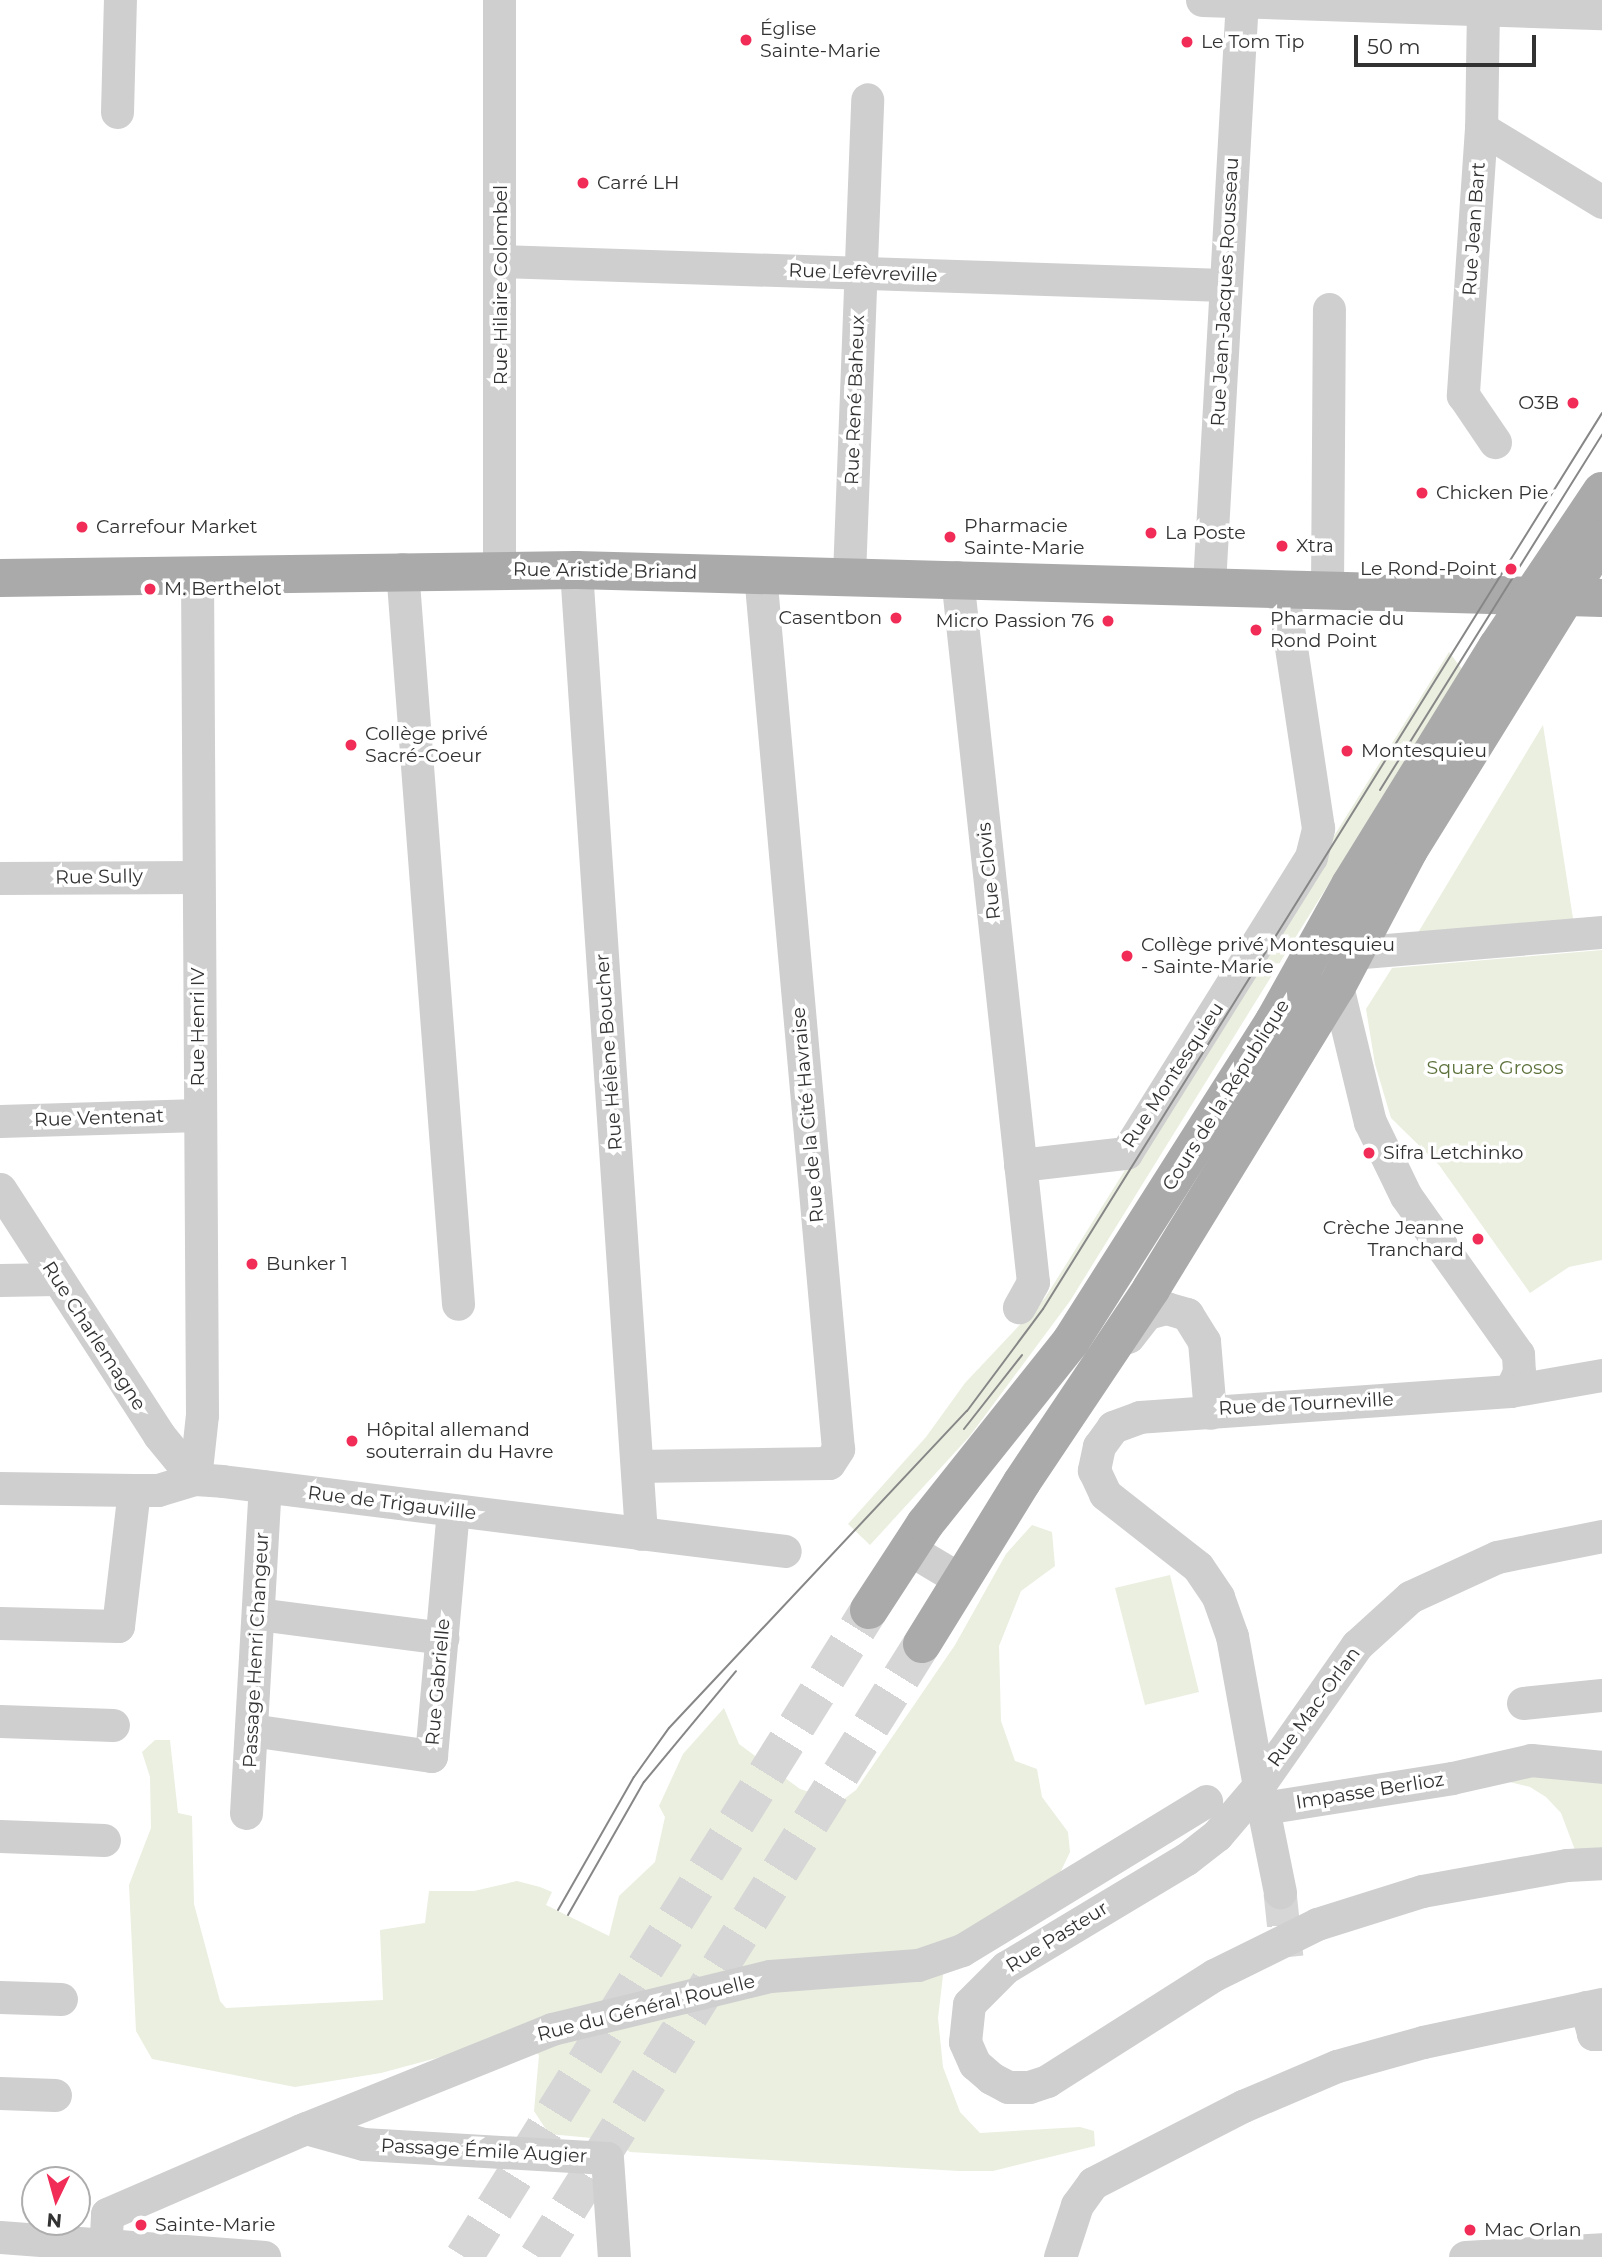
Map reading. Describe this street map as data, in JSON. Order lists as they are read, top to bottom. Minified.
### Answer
{"streets":{"main road":["Rue Aristide Briand","Cours de la République"],"street":["Rue Jean Bart","Rue Lefèvreville","Rue Hilaire Colombel","Rue Jean-Jacques Rousseau","Rue René Baheux","Rue Clovis","Rue Sully","Rue Henri IV","Rue Hélène Boucher","Rue Montesquieu","Rue de la Cité Havraise","Rue Ventenat","Rue Charlemagne","Rue de Tourneville","Rue de Trigauville","Passage Henri Changeur","Rue Gabrielle","Rue Mac-Orlan","Impasse Berlioz","Rue Pasteur","Rue du Général Rouelle","Passage Émile Augier"]},"crossings":[["Rue Lefèvreville","Rue Hilaire Colombel"],["Rue Lefèvreville","Rue Jean-Jacques Rousseau"],["Rue Lefèvreville","Rue René Baheux"],["Rue Hilaire Colombel","Rue Aristide Briand"],["Rue Jean-Jacques Rousseau","Rue Aristide Briand"],["Rue René Baheux","Rue Aristide Briand"],["Rue Aristide Briand","Rue Clovis"],["Rue Aristide Briand","Rue Henri IV"],["Rue Aristide Briand","Rue Hélène Boucher"],["Rue Aristide Briand","Rue Montesquieu"],["Rue Aristide Briand","Cours de la République"],["Rue Aristide Briand","Rue de la Cité Havraise"],["Rue Clovis","Rue Montesquieu"],["Rue Sully","Rue Henri IV"],["Rue Henri IV","Rue Ventenat"],["Rue Henri IV","Rue Charlemagne"],["Rue Henri IV","Rue de Trigauville"],["Rue Hélène Boucher","Rue de la Cité Havraise"],["Rue Hélène Boucher","Rue de Trigauville"],["Cours de la République","Rue de Tourneville"],["Rue Charlemagne","Rue de Trigauville"],["Rue de Trigauville","Passage Henri Changeur"],["Rue de Trigauville","Rue Gabrielle"],["Passage Henri Changeur","Rue Gabrielle"],["Rue Mac-Orlan","Impasse Berlioz"],["Rue Mac-Orlan","Rue Pasteur"],["Impasse Berlioz","Rue Pasteur"],["Rue du Général Rouelle","Passage Émile Augier"]],"parks":["Square Grosos"],"places":["Église Sainte-Marie","Le Tom Tip","Carré LH","O3B","Chicken Pie","Carrefour Market","La Poste","Pharmacie Sainte-Marie","Xtra","Le Rond-Point","M. Berthelot","Casentbon","Micro Passion 76","Pharmacie du Rond Point","Collège privé Sacré-Coeur","Montesquieu","Collège privé Montesquieu - Sainte-Marie","Sifra Letchinko","Crèche Jeanne Tranchard","Bunker 1","Hôpital allemand souterrain du Havre","Sainte-Marie","Mac Orlan"],"scale_bar":"50 m","north":"bottom"}
